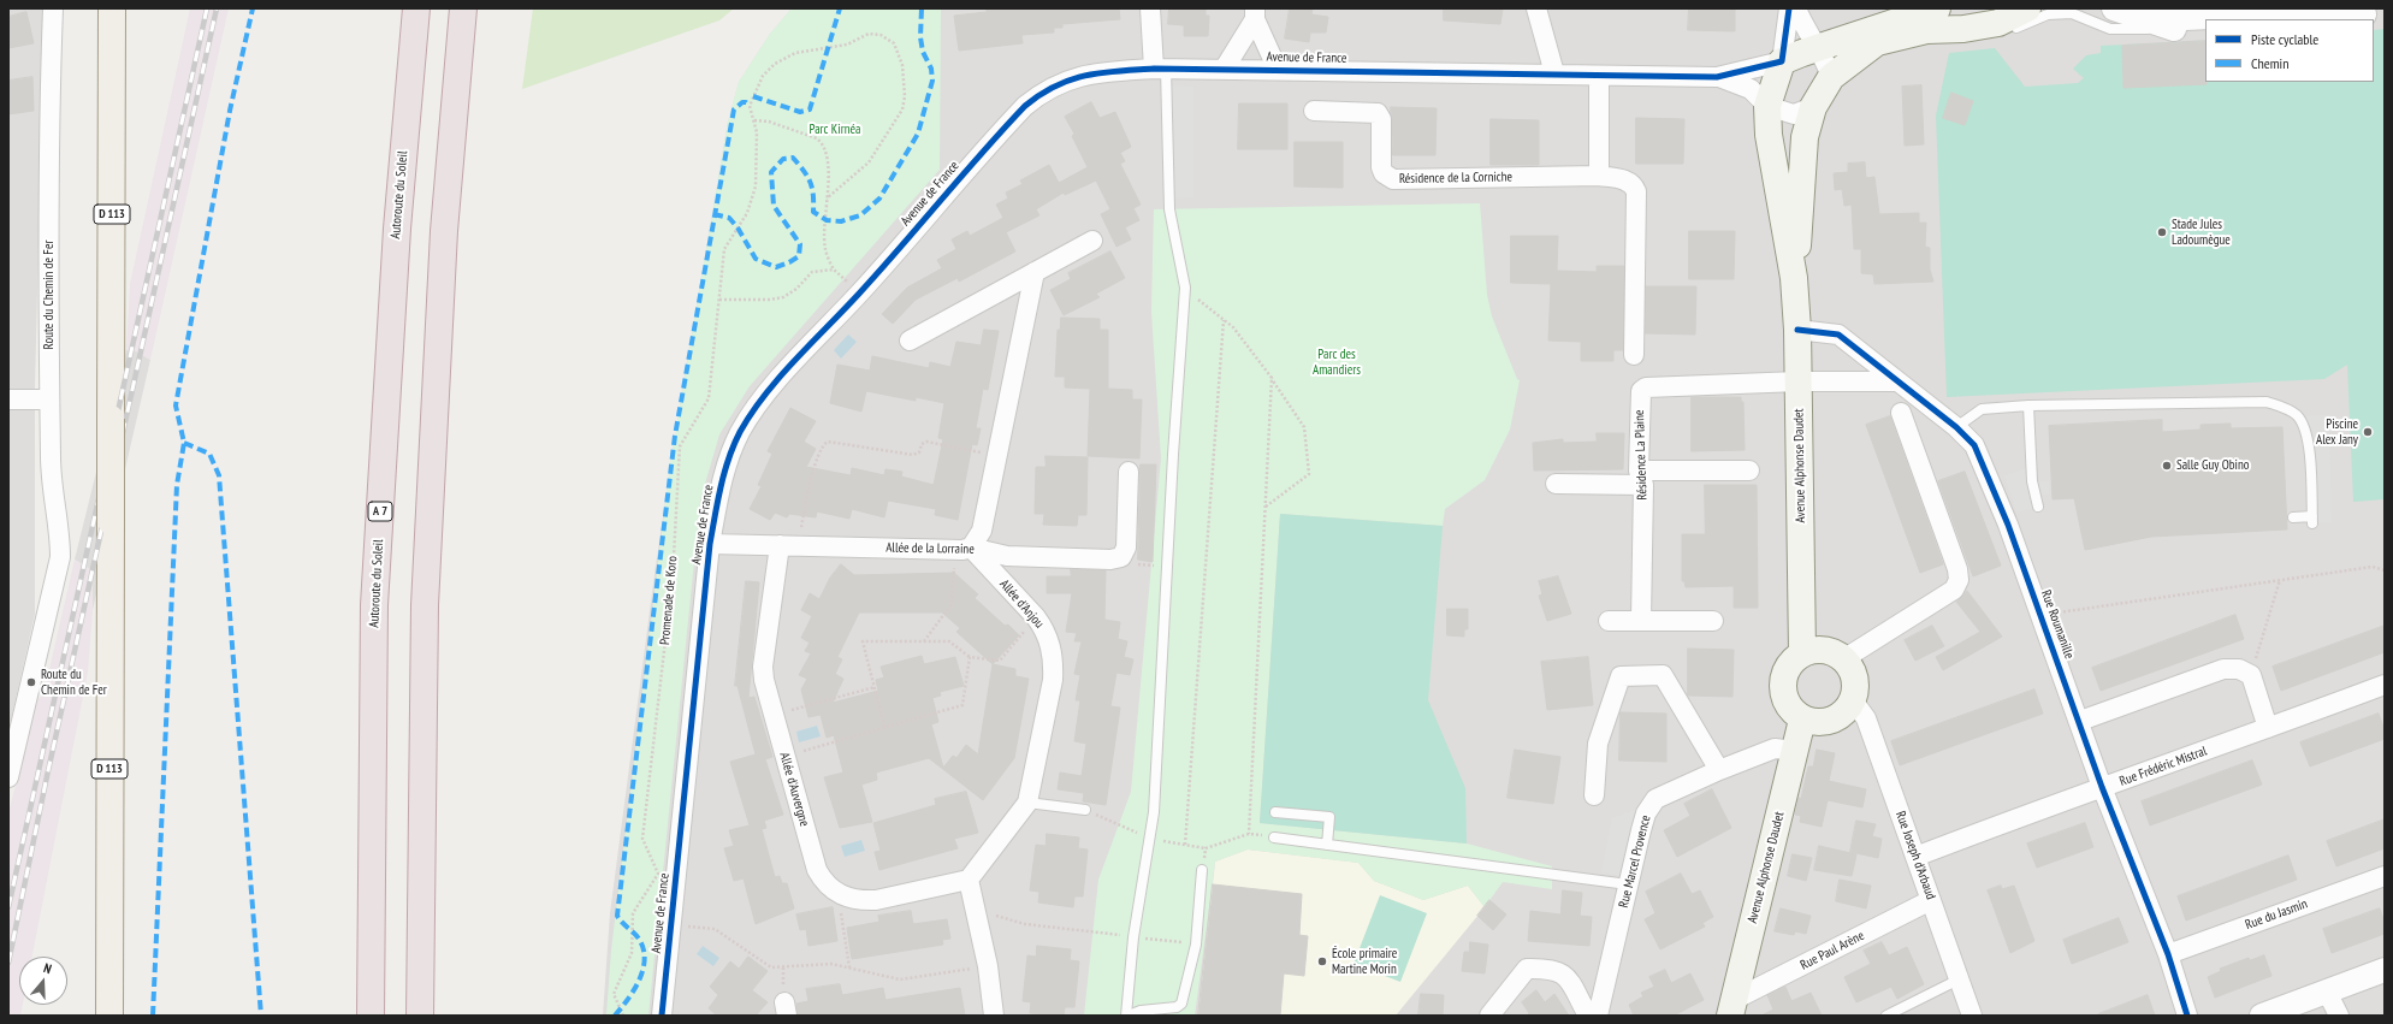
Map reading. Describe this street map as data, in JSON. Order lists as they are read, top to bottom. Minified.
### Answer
{"streets":{"highway":["Autoroute du Soleil","A 7"],"main road":["D 113","Avenue Alphonse Daudet"],"street":["Avenue de France","Résidence de la Corniche","Route du Chemin de Fer","Résidence La Plaine","Allée de la Lorraine","Allée d'Anjou","Rue Roumanille","Rue Frédéric Mistral","Allée d'Auvergne","Rue Joseph d'Arbaud","Rue Marcel Provence","Rue du Jasmin","Rue Paul Arène"],"path":["Promenade de Koro"]},"crossings":[["Avenue de France","Avenue Alphonse Daudet"],["Avenue de France","Allée de la Lorraine"],["Résidence La Plaine","Avenue Alphonse Daudet"],["Avenue Alphonse Daudet","Rue Roumanille"],["Avenue Alphonse Daudet","Rue Joseph d'Arbaud"],["Avenue Alphonse Daudet","Rue Marcel Provence"],["Avenue Alphonse Daudet","Rue Paul Arène"],["Allée de la Lorraine","Allée d'Anjou"],["Allée de la Lorraine","Allée d'Auvergne"],["Rue Roumanille","Rue Frédéric Mistral"],["Rue Roumanille","Rue du Jasmin"],["Rue Frédéric Mistral","Rue Joseph d'Arbaud"],["Rue Joseph d'Arbaud","Rue Paul Arène"]],"parks":["Parc Kirnéa","Parc des Amandiers"],"places":["Stade Jules Ladoumègue","Piscine Alex Jany","Salle Guy Obino","Route du Chemin de Fer","École primaire Martine Morin"],"legend":["Piste cyclable","Chemin"],"north":"top"}
